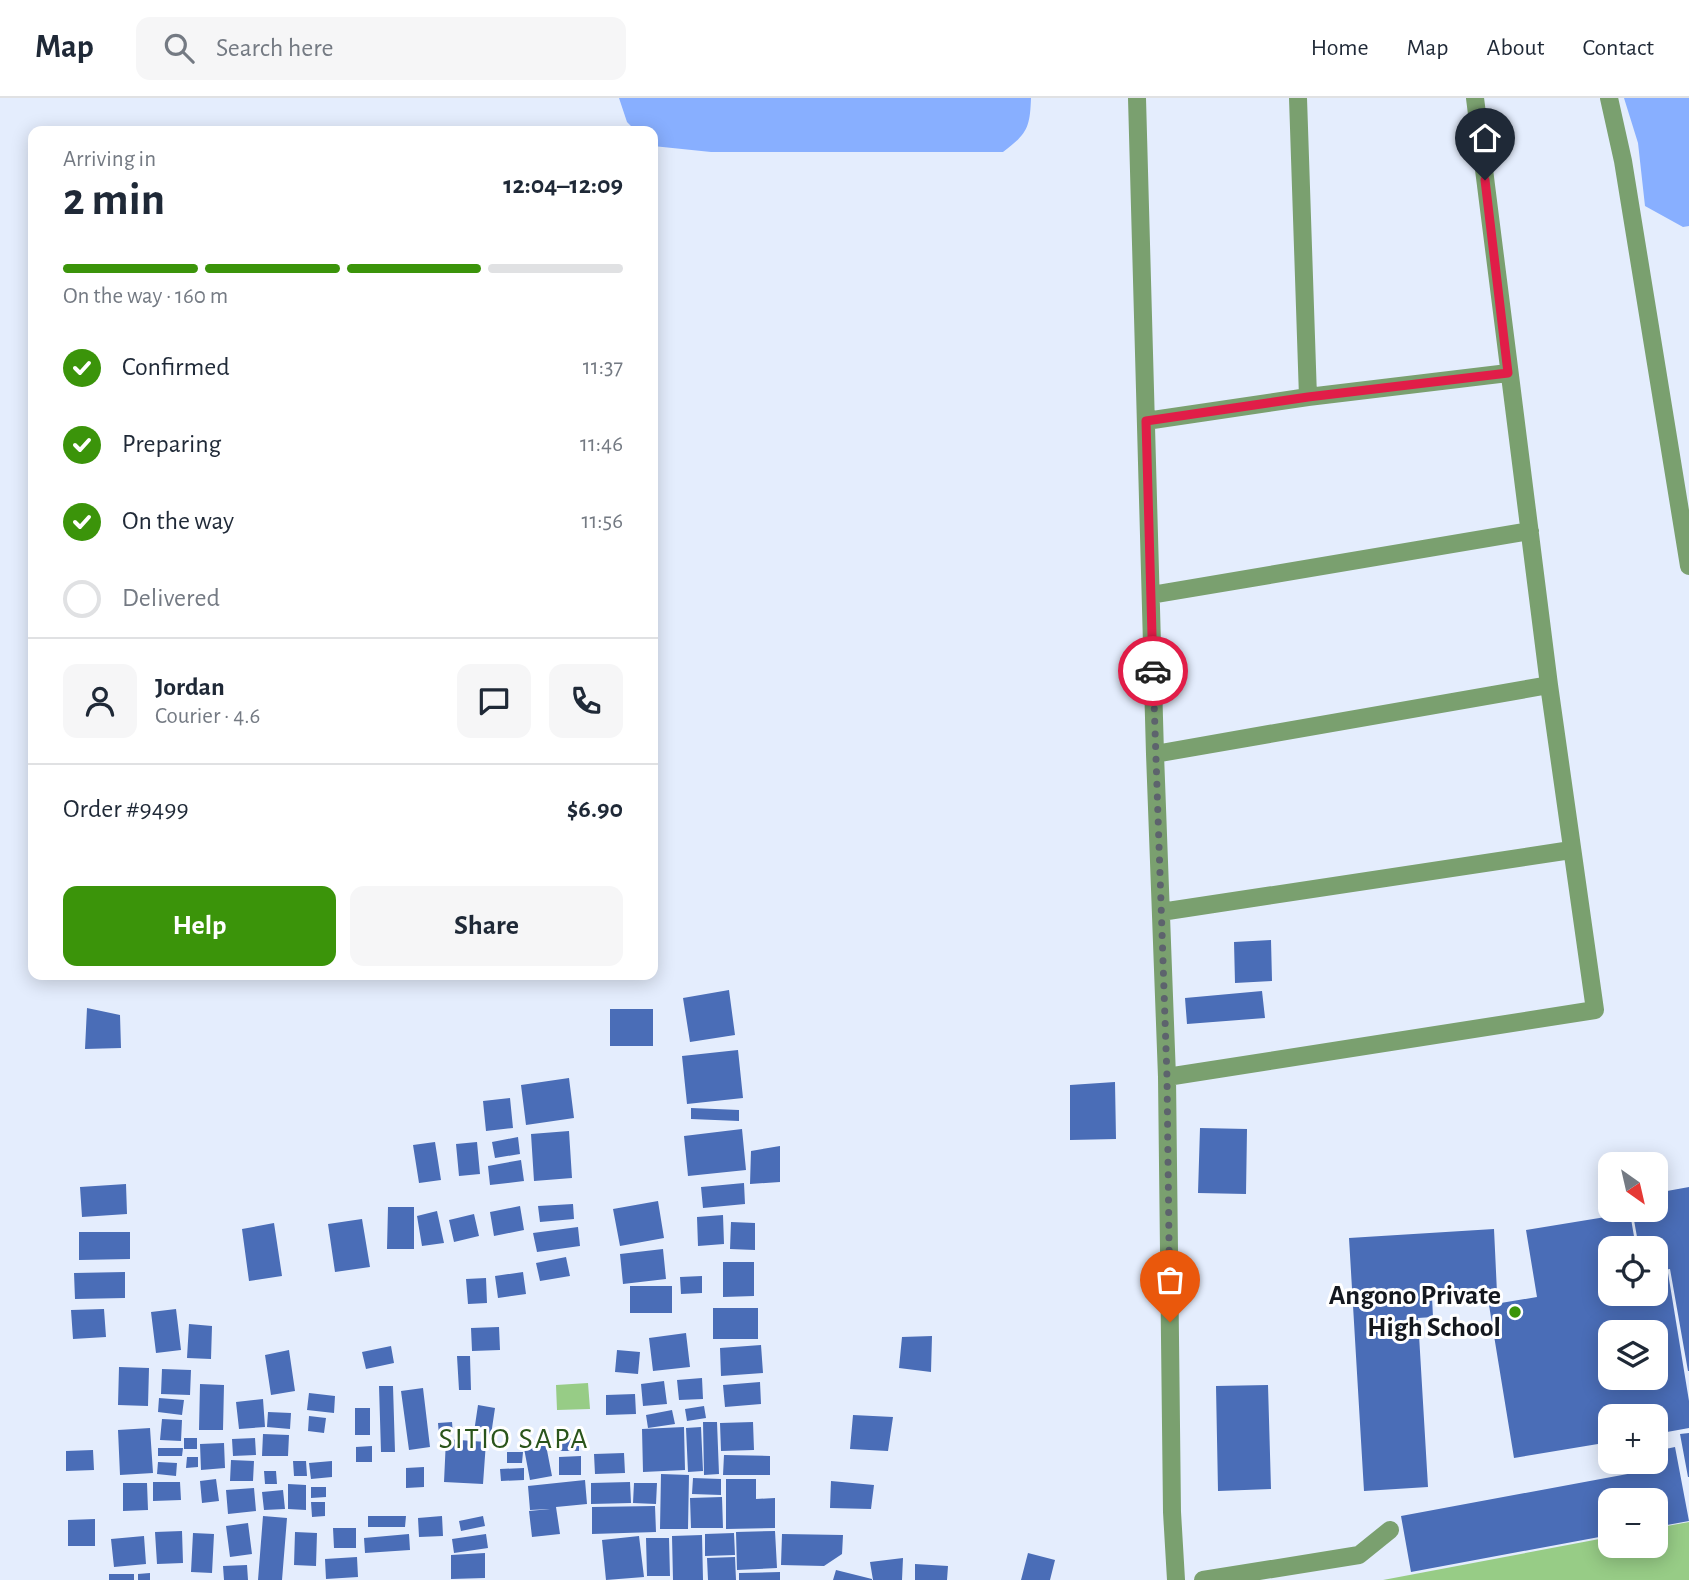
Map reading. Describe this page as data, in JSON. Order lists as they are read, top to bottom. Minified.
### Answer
{"districts":["SITIO SAPA"],"places":["Angono Private High School"],"north":"bottom right","page":{"header":"Map","search":"Search here","nav":["Home","Map","About","Contact"],"heading":["2 min","Arriving in","12:04–12:09"],"panel":["Jordan","Courier · 4.6","Order #9499","$6.90"],"bar":"On the way · 160 m","list":[["Confirmed","11:37"],["Preparing","11:46"],["On the way","11:56"],"Delivered"],"buttons":["Help","Share"],"map_buttons":["+","−"]}}
